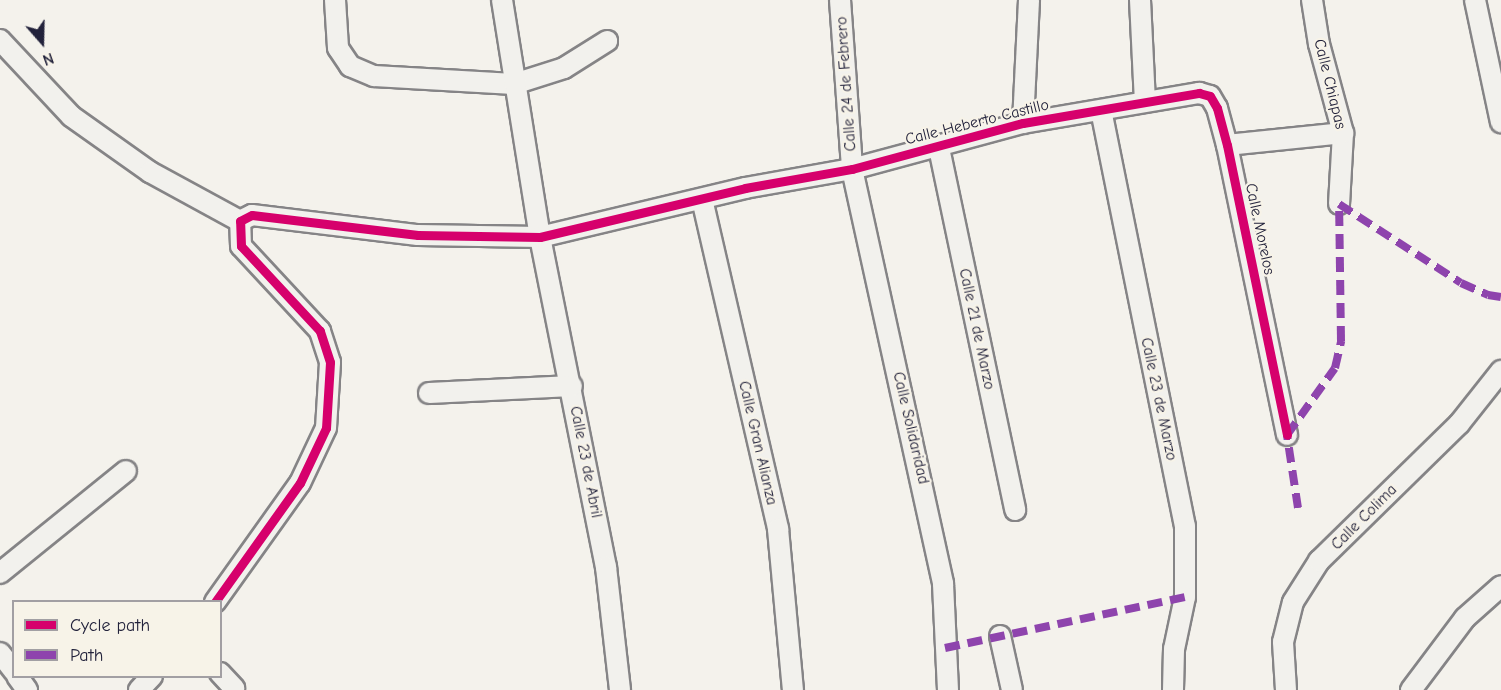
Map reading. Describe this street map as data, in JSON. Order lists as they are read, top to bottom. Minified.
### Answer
{"streets":{"street":["Calle 24 de Febrero","Calle Chiapas","Calle Heberto Castillo","Calle Morelos","Calle 21 de Marzo","Calle 23 de Marzo","Calle Solidaridad","Calle Gran Alianza","Calle 23 de Abril","Calle Colima"]},"crossings":[["Calle 24 de Febrero","Calle Heberto Castillo"],["Calle 24 de Febrero","Calle Solidaridad"],["Calle Heberto Castillo","Calle Morelos"],["Calle Heberto Castillo","Calle 21 de Marzo"],["Calle Heberto Castillo","Calle 23 de Marzo"],["Calle Heberto Castillo","Calle Solidaridad"],["Calle Heberto Castillo","Calle Gran Alianza"]],"legend":["Cycle path","Path"],"north":"bottom"}
